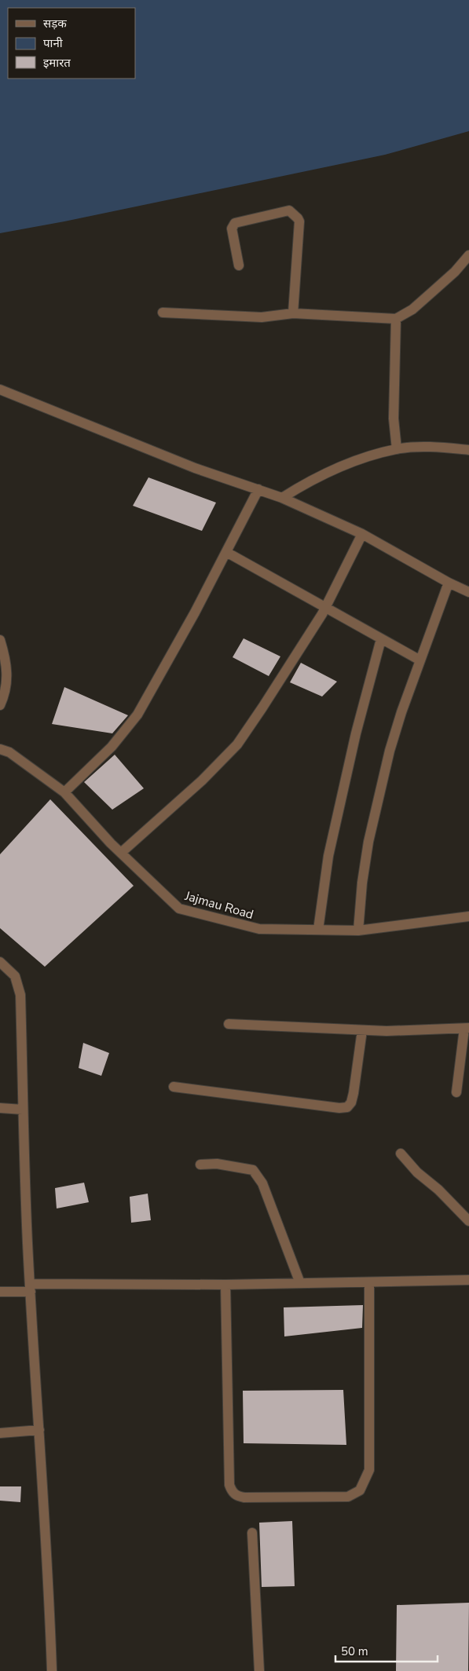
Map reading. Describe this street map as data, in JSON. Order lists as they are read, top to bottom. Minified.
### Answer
{"streets":{"street":["Jajmau Road"]},"legend":["सड़क","पानी","इमारत"],"scale_bar":"50 m"}
